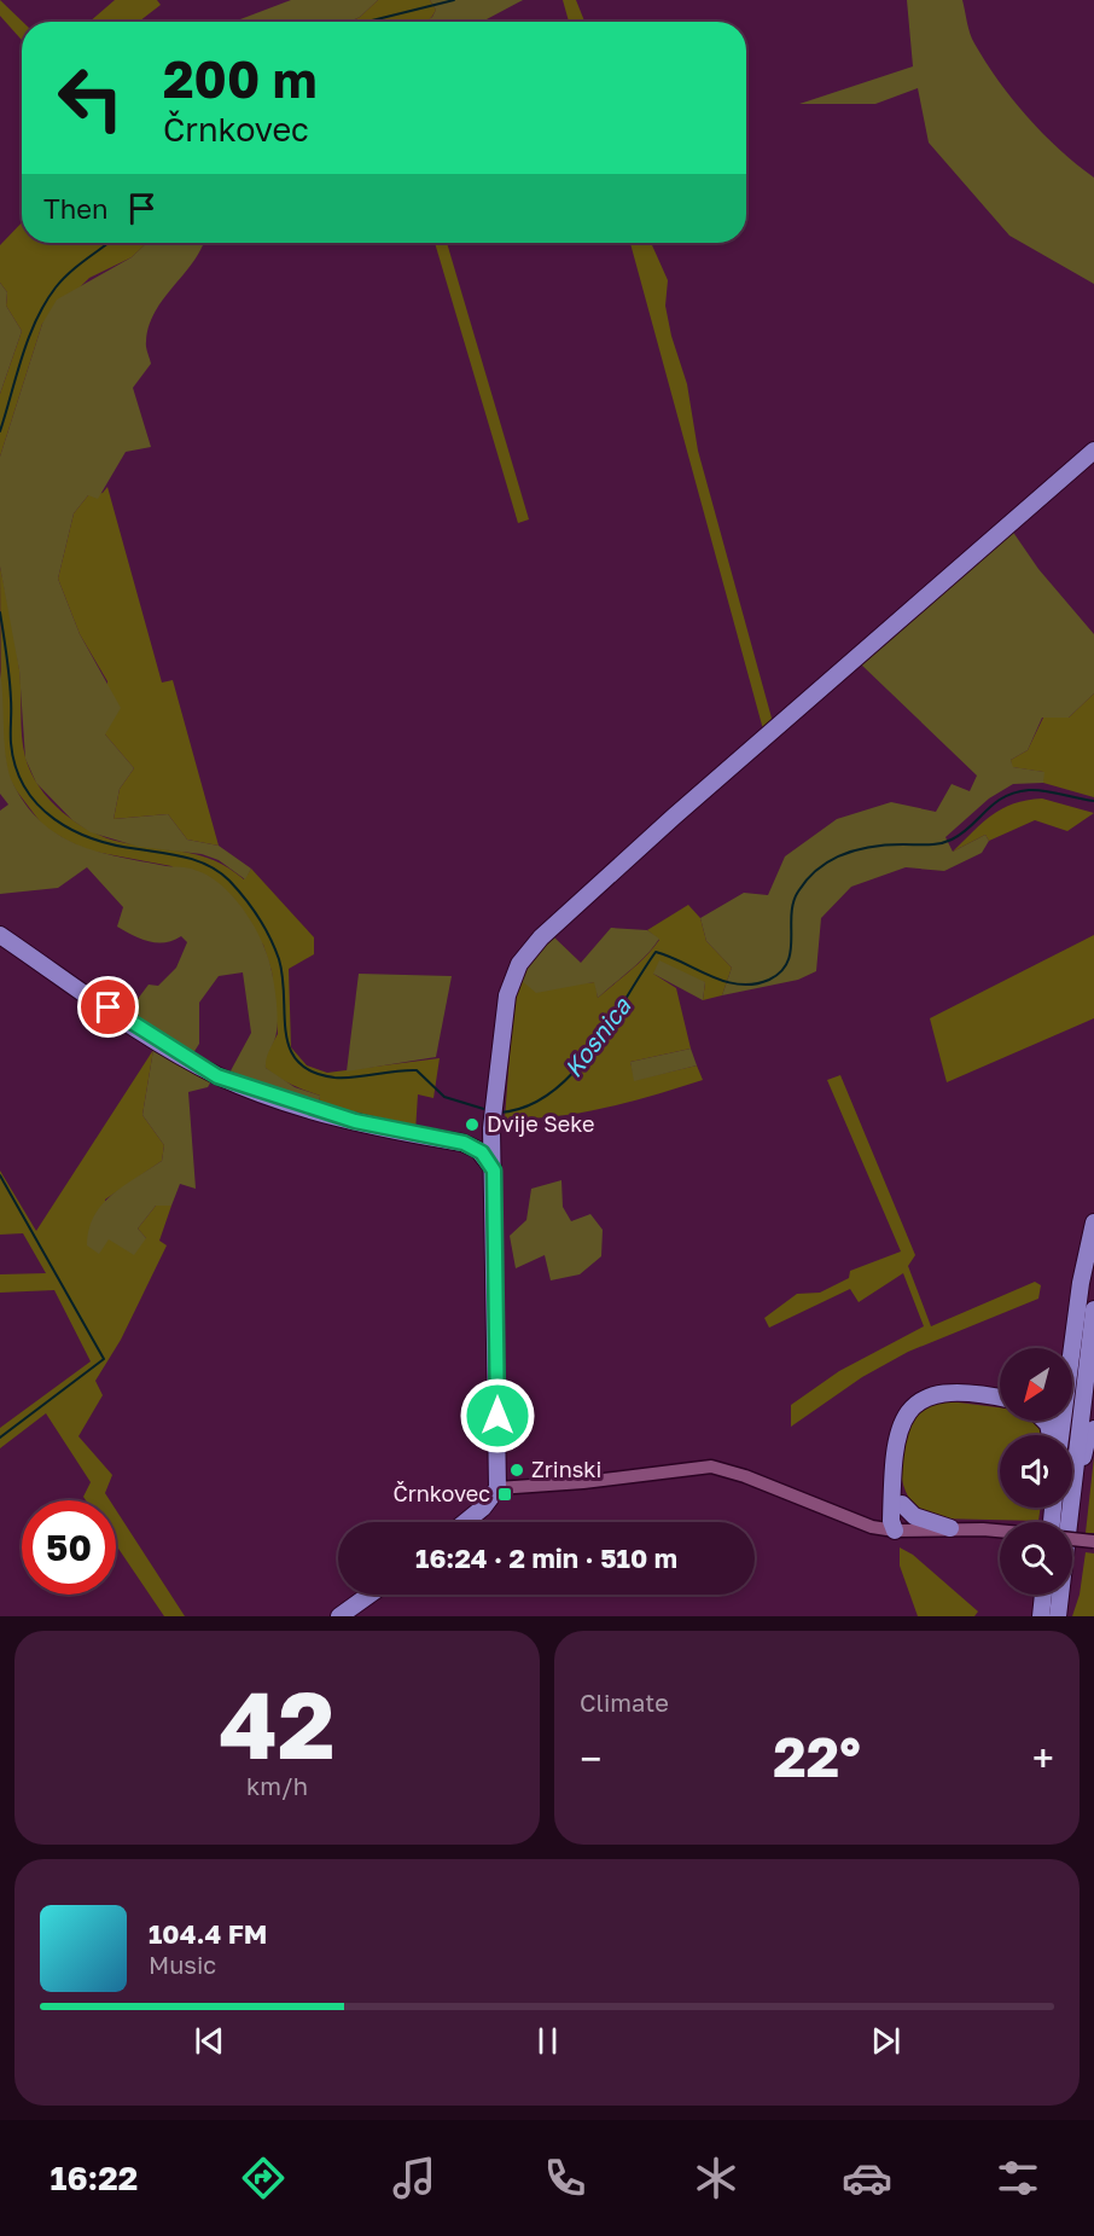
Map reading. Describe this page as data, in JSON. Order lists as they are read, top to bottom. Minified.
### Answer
{"water":["Kosnica"],"places":{"other":["Dvije Seke","Zrinski"],"transit":["Črnkovec"]},"north":"bottom left","page":{"turn":["200 m","Črnkovec"],"then":"Then","limit":"50","trip":"16:24 · 2 min · 510 m","tile":[["42","km/h"],"Climate"],"heat":["−","22°","+"],"song":["104.4 FM","Music"],"tabs":"16:22"}}
